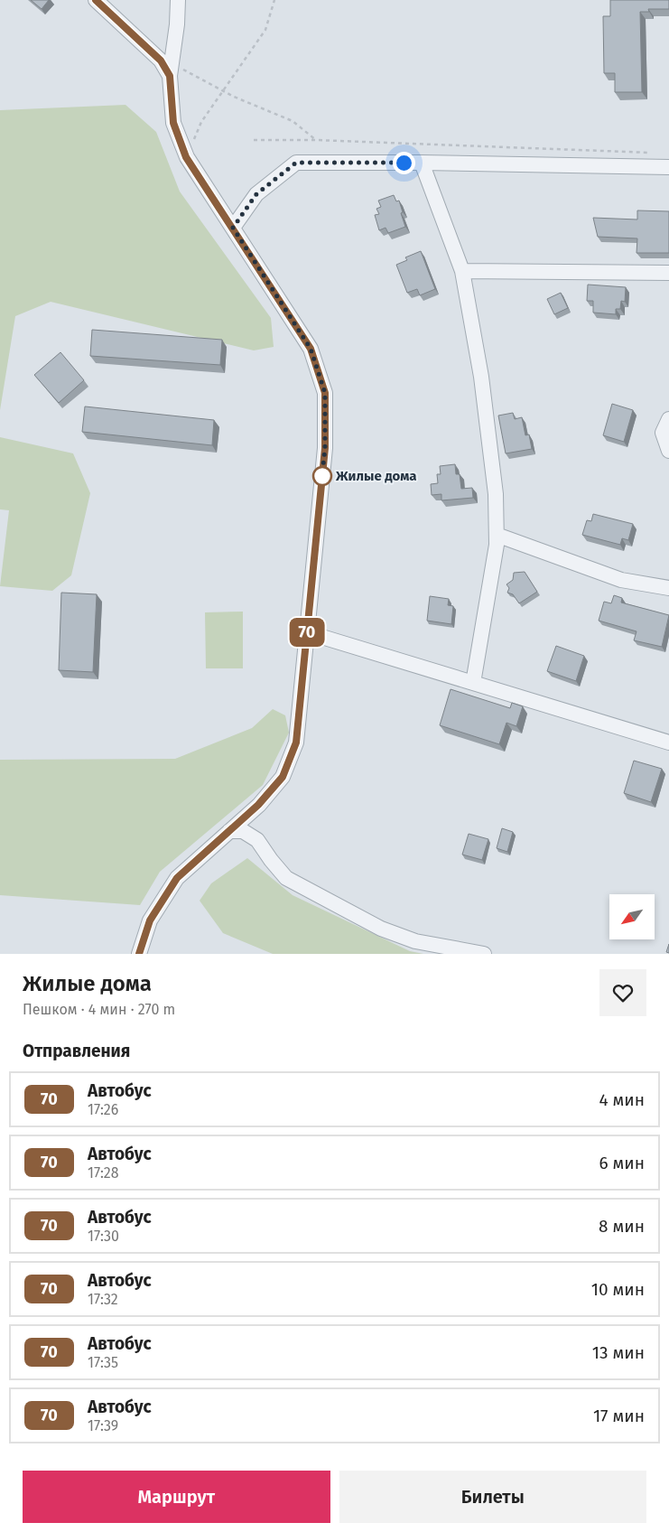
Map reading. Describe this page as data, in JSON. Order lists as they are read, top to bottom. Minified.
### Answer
{"places":["Жилые дома"],"lines":["bus line 70"],"north":"bottom left","page":{"on_map":"70","heading":[["Жилые дома","Пешком · 4 мин · 270 m"],"Отправления"],"list":[{"mark":"70","name":"Автобус","note":"17:26","value":"4 мин"},{"mark":"70","name":"Автобус","note":"17:28","value":"6 мин"},{"mark":"70","name":"Автобус","note":"17:30","value":"8 мин"},{"mark":"70","name":"Автобус","note":"17:32","value":"10 мин"},{"mark":"70","name":"Автобус","note":"17:35","value":"13 мин"},{"mark":"70","name":"Автобус","note":"17:39","value":"17 мин"}],"buttons":["Маршрут","Билеты"]}}
